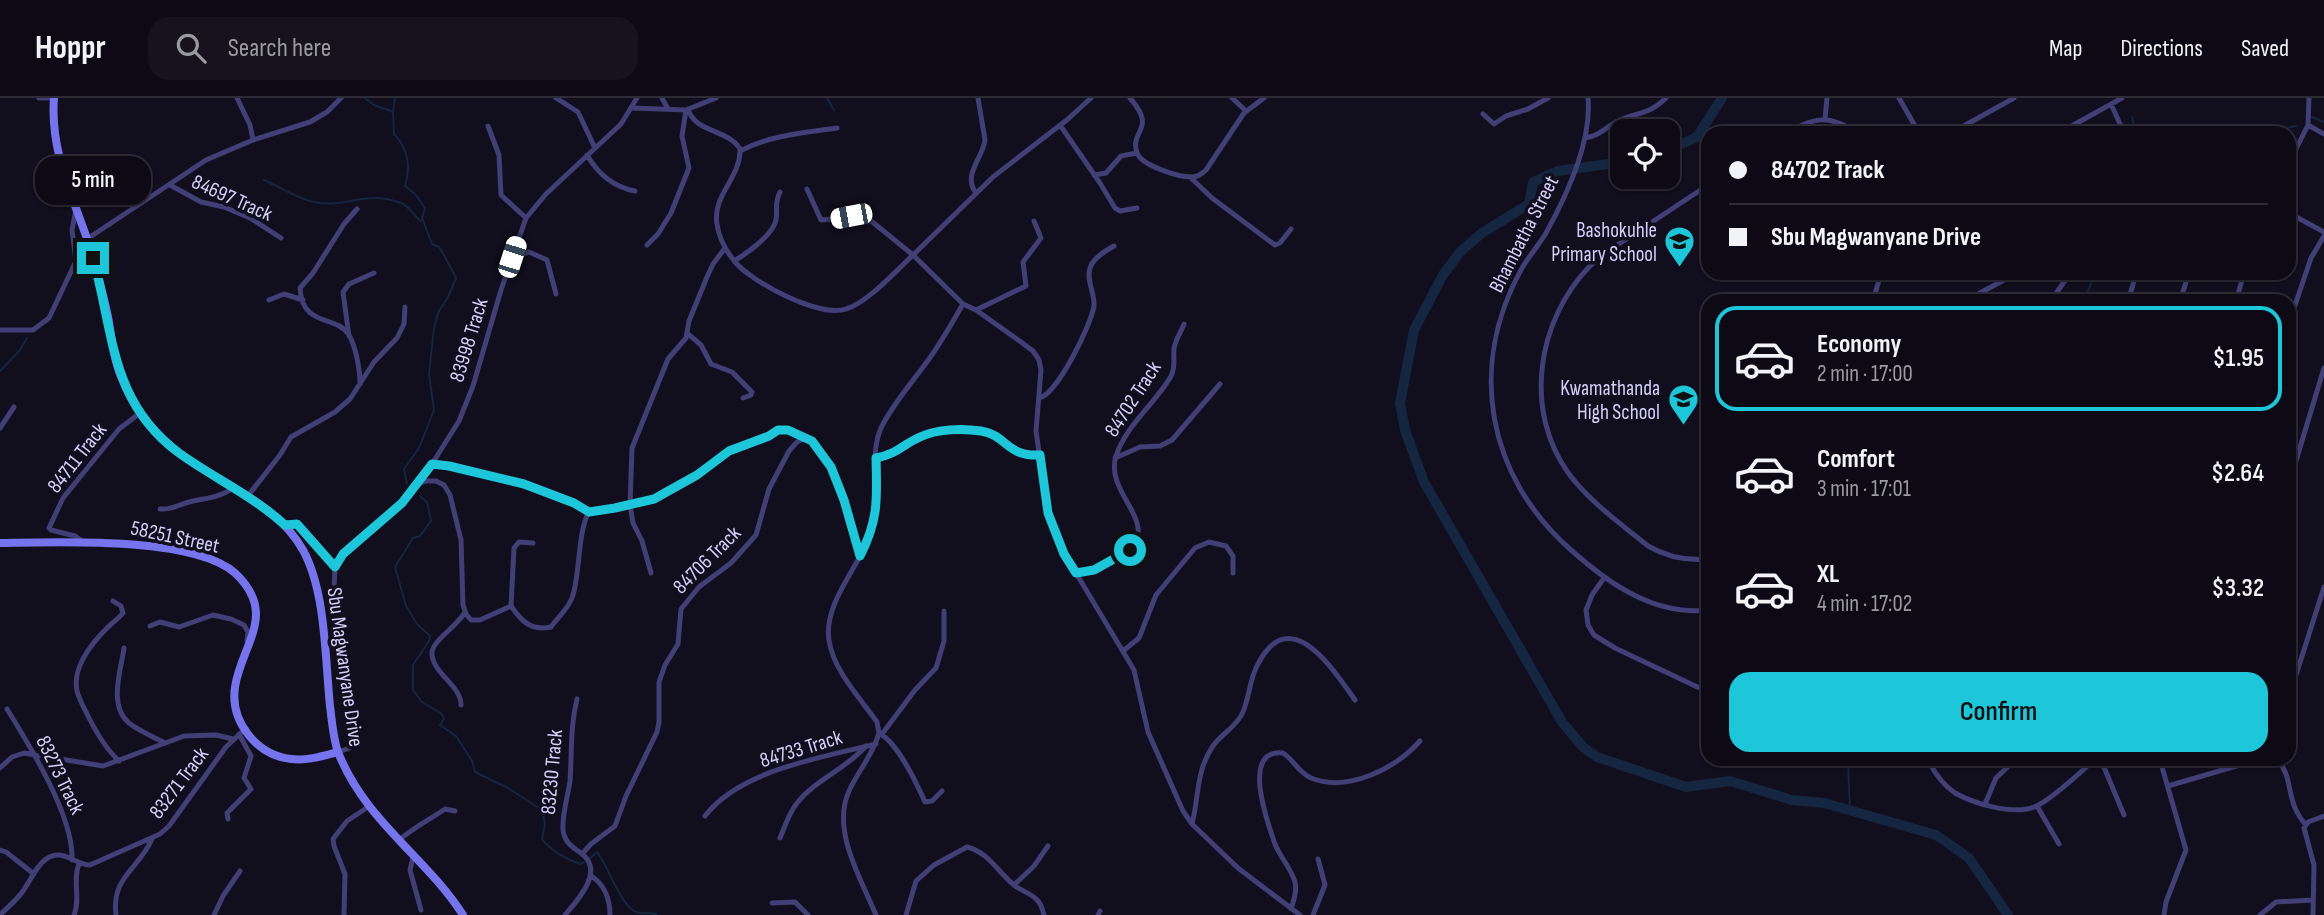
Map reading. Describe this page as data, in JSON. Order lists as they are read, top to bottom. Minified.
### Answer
{"streets":{"main road":["58251 Street","Sbu Magwanyane Drive"],"street":["84697 Track","Bhambatha Street","83998 Track","84702 Track","84711 Track","84706 Track","84733 Track","83230 Track","83273 Track","83271 Track"]},"crossings":[["84711 Track","58251 Street"],["84711 Track","Sbu Magwanyane Drive"],["58251 Street","83271 Track"],["84706 Track","83230 Track"]],"places":{"school or university":["Bashokuhle Primary School","Kwamathanda High School"]},"page":{"header":"Hoppr","search":"Search here","nav":["Map","Directions","Saved"],"banner":["84702 Track","Sbu Magwanyane Drive"],"bubble":"5 min","list":[{"name":"Economy","note":"2 min · 17:00","value":"$1.95"},{"name":"Comfort","note":"3 min · 17:01","value":"$2.64"},{"name":"XL","note":"4 min · 17:02","value":"$3.32"}],"buttons":"Confirm"}}
